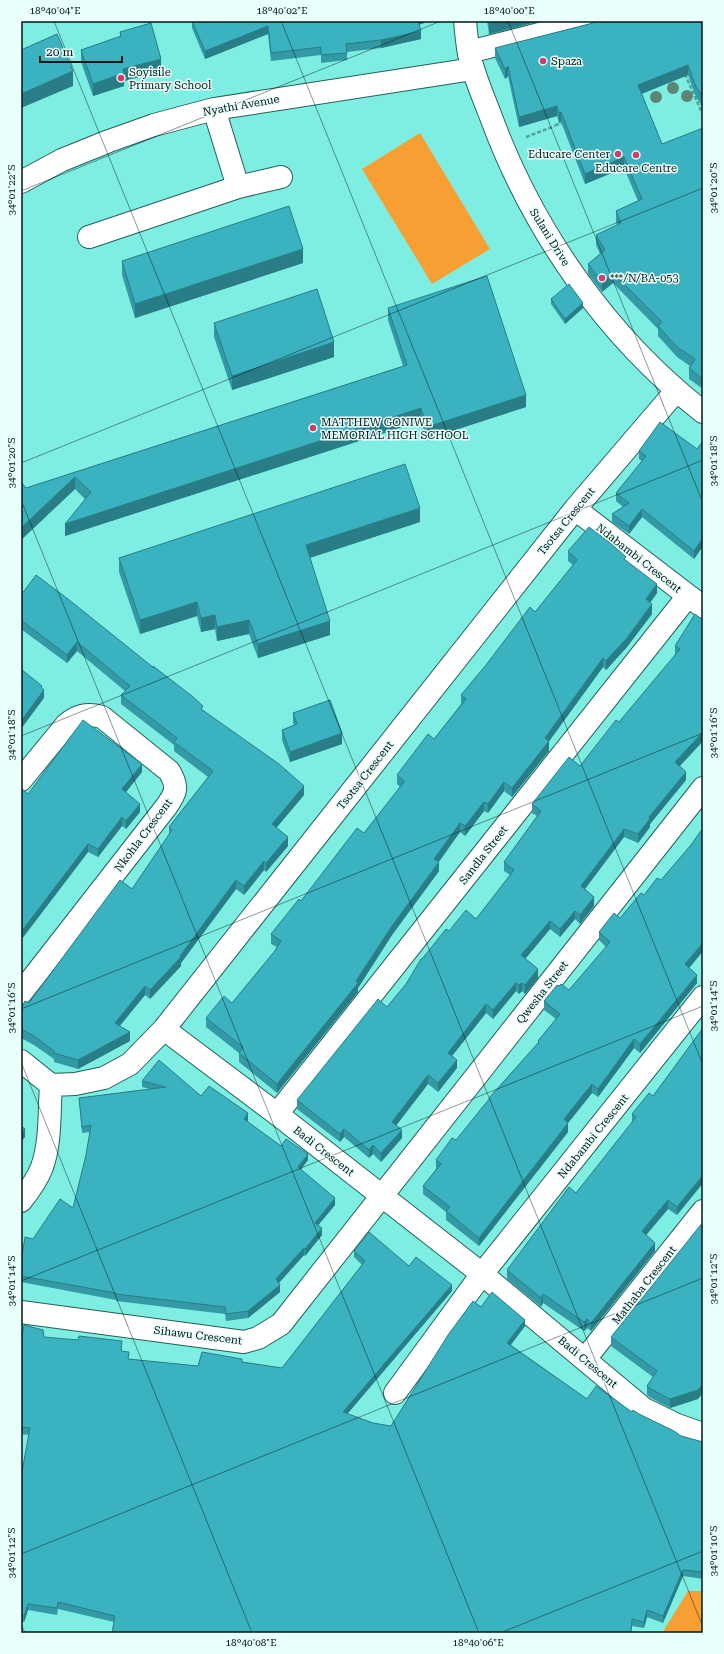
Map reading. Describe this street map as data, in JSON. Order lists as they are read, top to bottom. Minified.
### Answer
{"streets":{"street":["Nyathi Avenue","Sulani Drive","Tsotsa Crescent","Ndabambi Crescent","Nkohla Crescent","Sandla Street","Qwesha Street","Badi Crescent","Mathaba Crescent","Sihawu Crescent"]},"crossings":[["Nyathi Avenue","Sulani Drive"],["Sulani Drive","Tsotsa Crescent"],["Tsotsa Crescent","Ndabambi Crescent"],["Tsotsa Crescent","Badi Crescent"],["Ndabambi Crescent","Sandla Street"],["Ndabambi Crescent","Badi Crescent"],["Sandla Street","Badi Crescent"],["Qwesha Street","Badi Crescent"],["Qwesha Street","Sihawu Crescent"],["Badi Crescent","Mathaba Crescent"],["Badi Crescent","Sihawu Crescent"]],"places":["Spaza","Soyisile Primary School","Educare Center","Educare Centre","***/N/BA-053","MATTHEW GONIWE MEMORIAL HIGH SCHOOL"],"scale_bar":"20 m","coordinates":["18°40'04\"E","18°40'02\"E","18°40'00\"E","34°01'20\"S","34°01'22\"S","34°01'18\"S","34°01'16\"S","34°01'14\"S","34°01'12\"S","34°01'10\"S","18°40'08\"E","18°40'06\"E"]}
